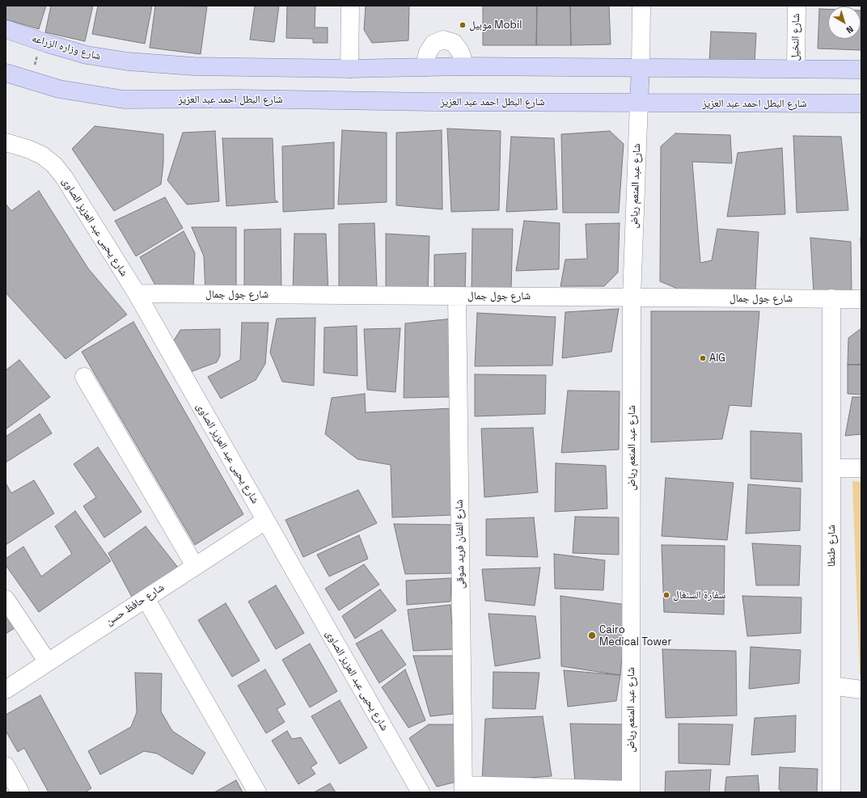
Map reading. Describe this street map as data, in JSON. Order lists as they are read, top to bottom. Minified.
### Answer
{"streets":{"main road":["شارع وزاره الزراعه","شارع البطل احمد عبد العزيز"],"street":["شارع النخيل","شارع عبد المنعم رياض","شارع يحيى عبد العزيز الصاوى","شارع جول جمال","شارع الفنان فريد شوقى","شارع طنطا","شارع حافظ حسن"]},"crossings":[["شارع البطل احمد عبد العزيز","شارع عبد المنعم رياض"],["شارع عبد المنعم رياض","شارع جول جمال"],["شارع يحيى عبد العزيز الصاوى","شارع جول جمال"],["شارع يحيى عبد العزيز الصاوى","شارع حافظ حسن"],["شارع جول جمال","شارع الفنان فريد شوقى"],["شارع جول جمال","شارع طنطا"]],"places":["موبيل Mobil","AIG","سفارة السنغال","Cairo Medical Tower"],"north":"bottom right"}
